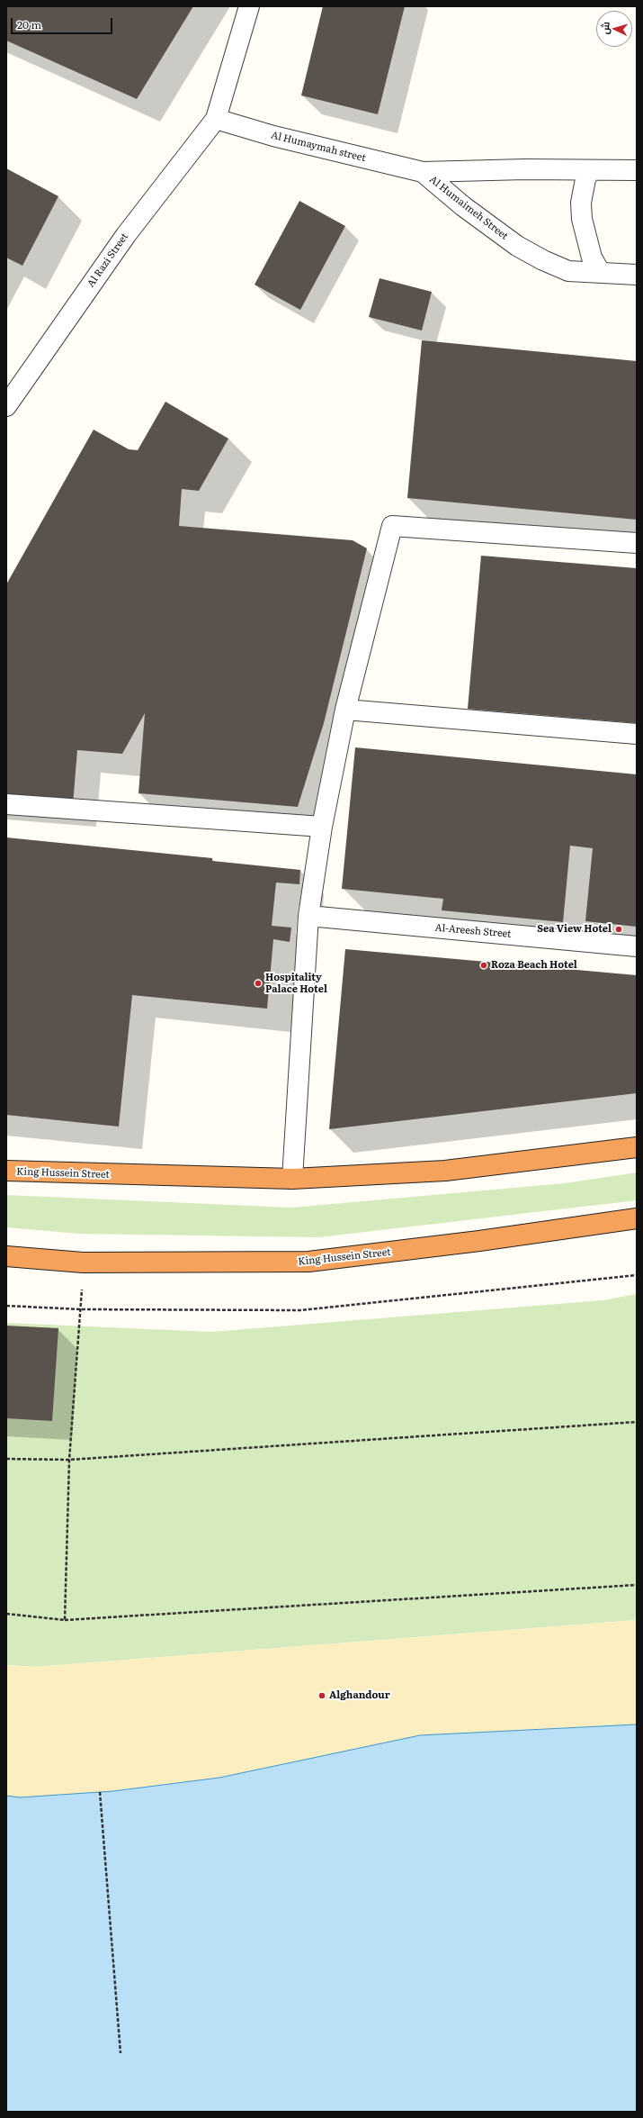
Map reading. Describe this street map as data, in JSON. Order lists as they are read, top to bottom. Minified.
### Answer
{"streets":{"highway":["King Hussein Street"],"street":["Al Humaymah street","Al Humaimeh Street","Al Razi Street","Al-Areesh Street"]},"crossings":[["Al Humaymah street","Al Humaimeh Street"],["Al Humaymah street","Al Razi Street"]],"places":["Sea View Hotel","Roza Beach Hotel","Hospitality Palace Hotel","Alghandour"],"scale_bar":"20 m","north":"left"}
